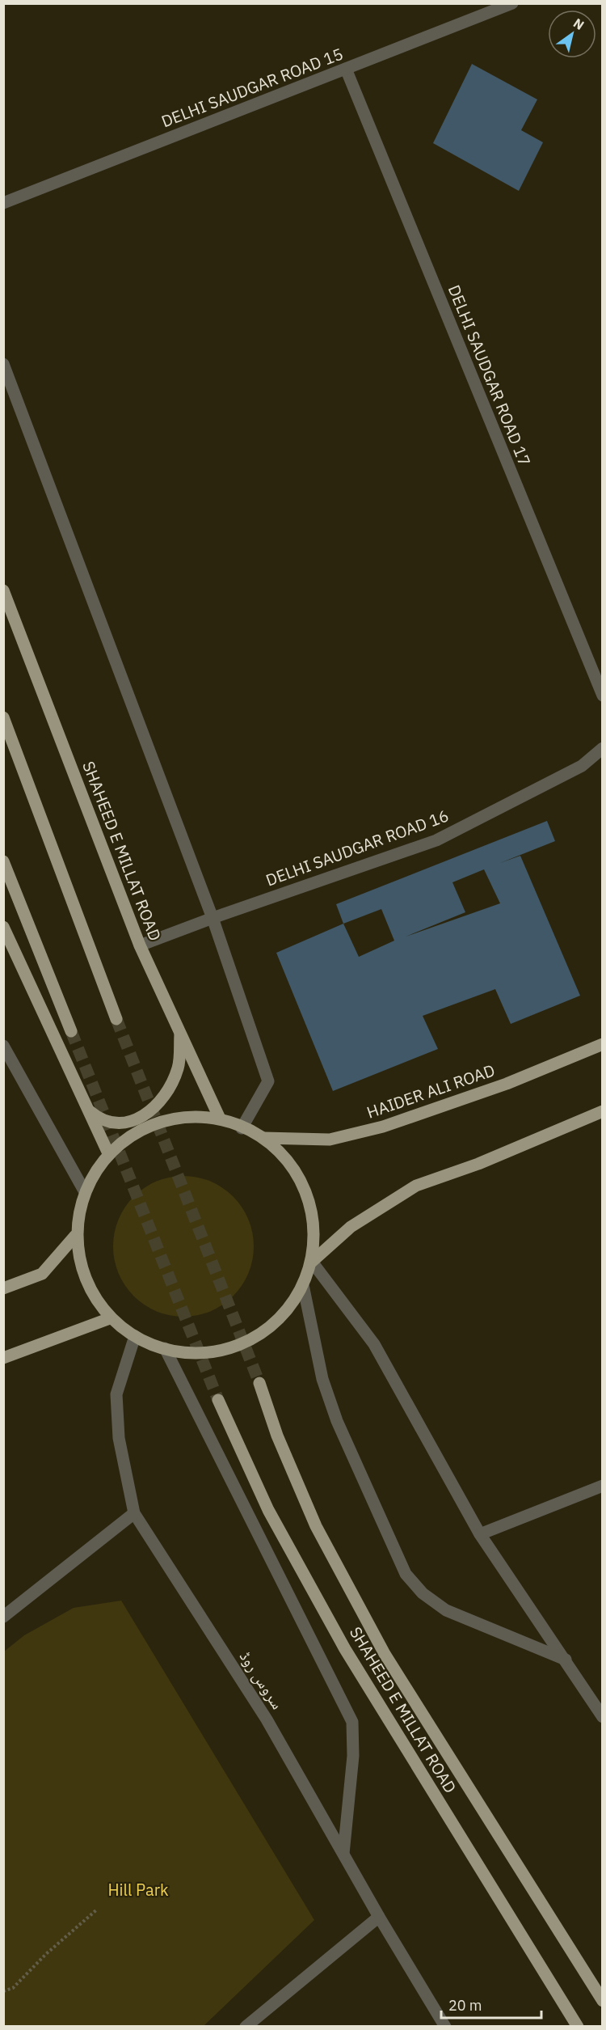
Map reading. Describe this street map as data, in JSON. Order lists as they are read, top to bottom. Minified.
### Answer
{"streets":{"main road":["SHAHEED E MILLAT ROAD","HAIDER ALI ROAD"],"street":["DELHI SAUDGAR ROAD 15","DELHI SAUDGAR ROAD 17","DELHI SAUDGAR ROAD 16","سروس روڈ"]},"crossings":[["DELHI SAUDGAR ROAD 15","DELHI SAUDGAR ROAD 17"],["DELHI SAUDGAR ROAD 16","SHAHEED E MILLAT ROAD"]],"parks":["Hill Park"],"scale_bar":"20 m","north":"top right"}
